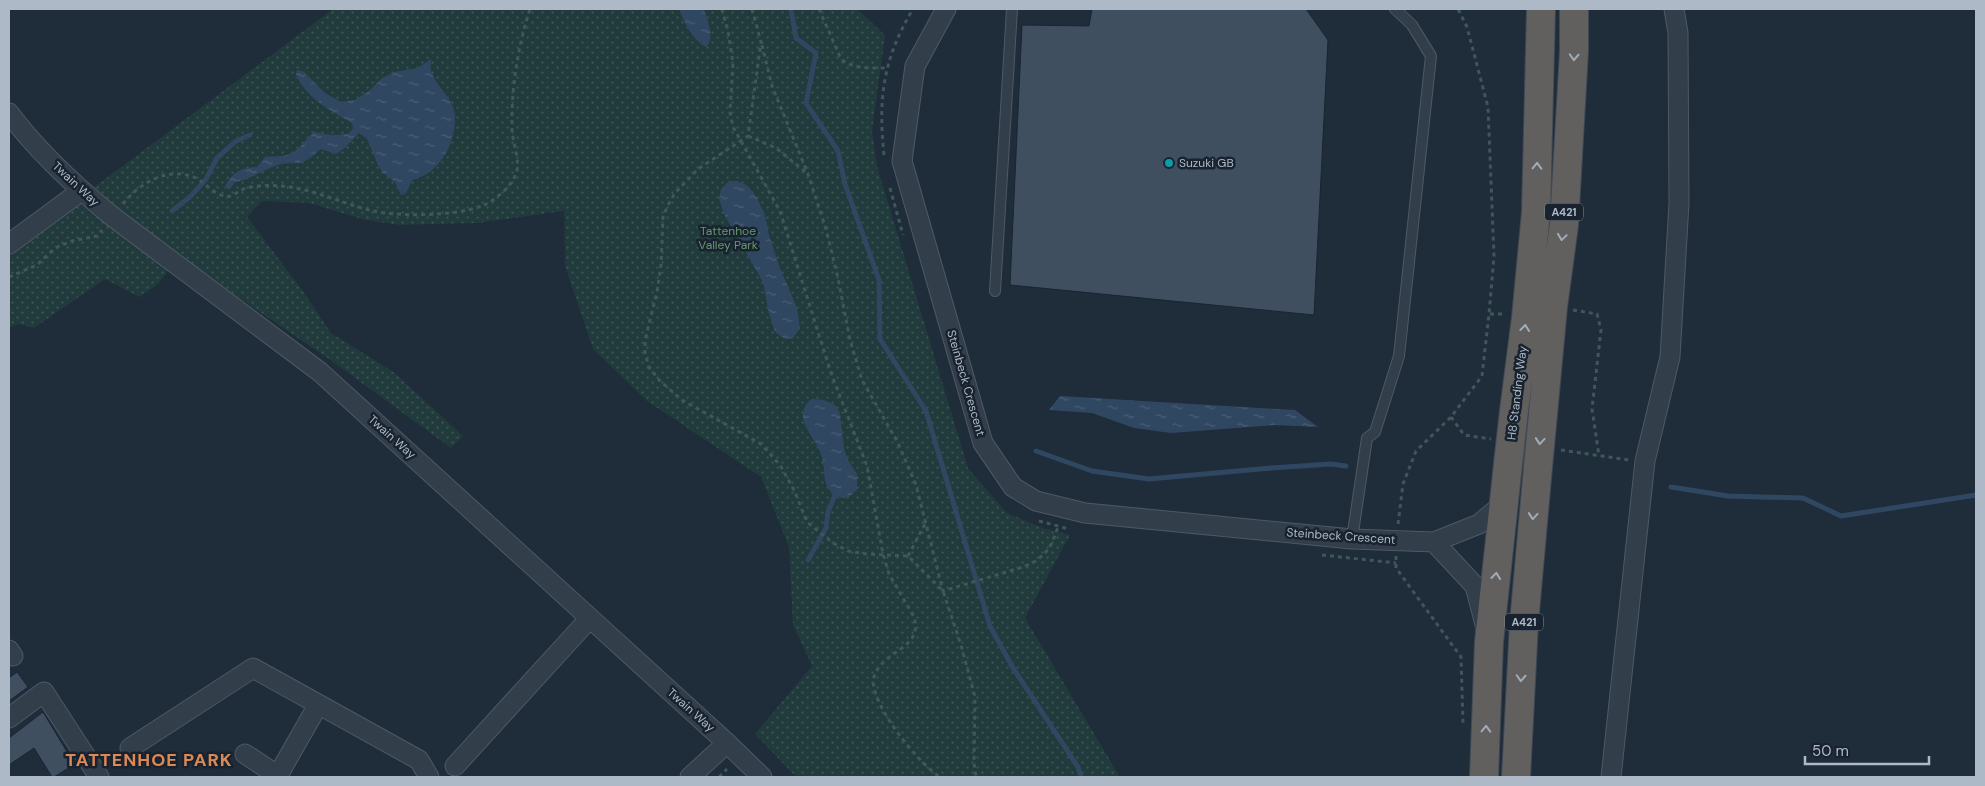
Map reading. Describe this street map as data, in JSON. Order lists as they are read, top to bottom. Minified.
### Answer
{"streets":{"highway":["A421","H8 Standing Way"],"street":["Twain Way","Steinbeck Crescent"]},"crossings":[["Steinbeck Crescent","H8 Standing Way"]],"districts":["TATTENHOE PARK"],"parks":["Tattenhoe Valley Park"],"places":["Suzuki GB"],"scale_bar":"50 m"}
